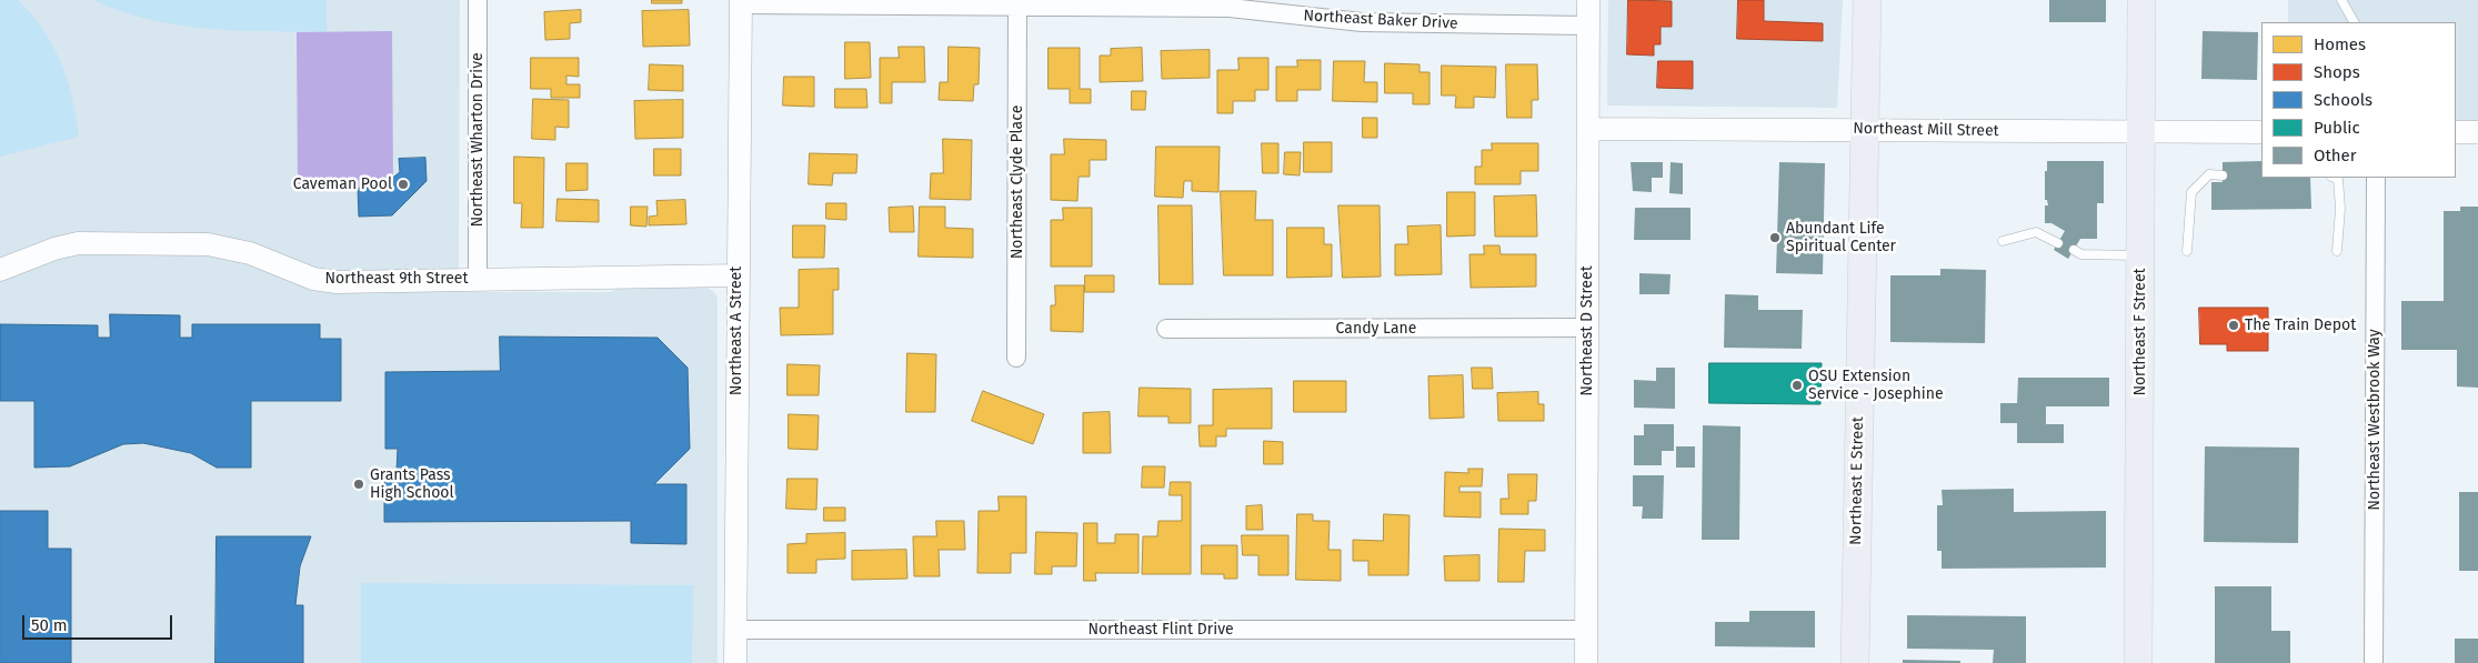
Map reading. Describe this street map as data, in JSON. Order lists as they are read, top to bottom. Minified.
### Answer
{"streets":{"main road":["Northeast F Street","Northeast E Street"],"street":["Northeast Baker Drive","Northeast Mill Street","Northeast Wharton Drive","Northeast Clyde Place","Northeast 9th Street","Candy Lane","Northeast A Street","Northeast D Street","Northeast Westbrook Way","Northeast Flint Drive"]},"crossings":[["Northeast Baker Drive","Northeast Clyde Place"],["Northeast Baker Drive","Northeast A Street"],["Northeast Baker Drive","Northeast D Street"],["Northeast Mill Street","Northeast D Street"],["Northeast Mill Street","Northeast F Street"],["Northeast Mill Street","Northeast E Street"],["Northeast Wharton Drive","Northeast 9th Street"],["Northeast 9th Street","Northeast A Street"],["Candy Lane","Northeast D Street"],["Northeast A Street","Northeast Flint Drive"],["Northeast D Street","Northeast Flint Drive"]],"places":["Caveman Pool","Abundant Life Spiritual Center","The Train Depot","OSU Extension Service - Josephine","Grants Pass High School"],"legend":["Homes","Shops","Schools","Public","Other"],"scale_bar":"50 m"}
